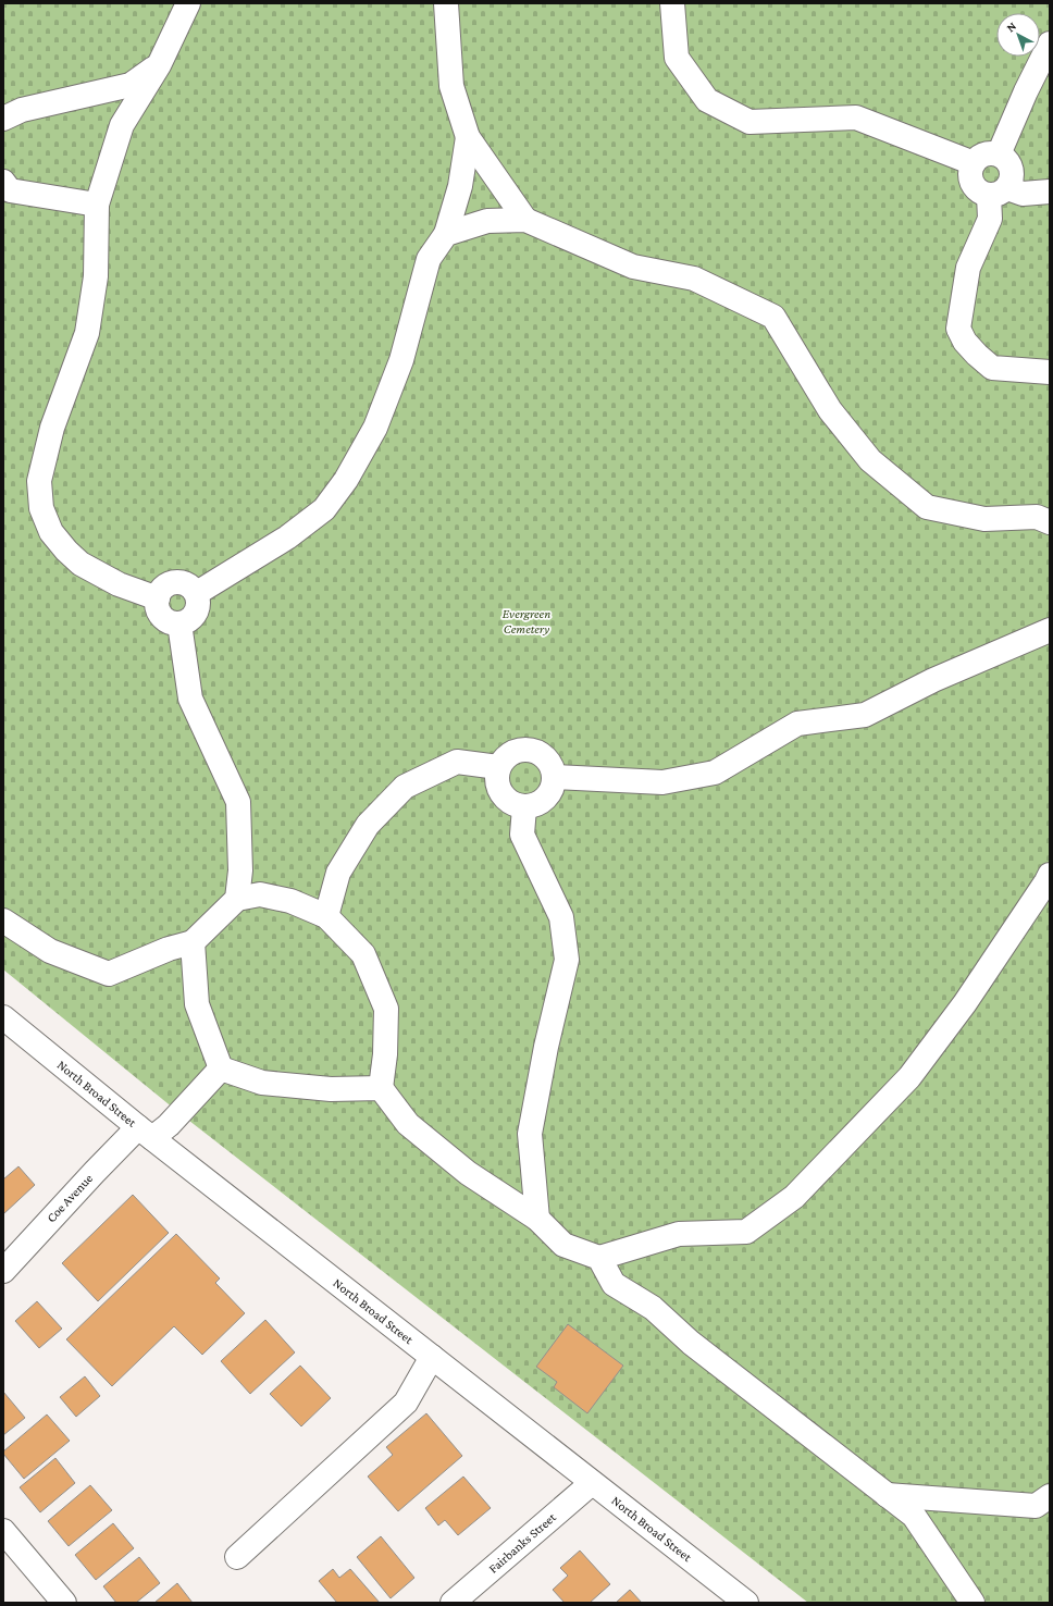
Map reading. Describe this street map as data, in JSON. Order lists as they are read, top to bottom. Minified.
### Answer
{"streets":{"main road":["North Broad Street","Coe Avenue","Fairbanks Street"]},"crossings":[["North Broad Street","Coe Avenue"],["North Broad Street","Fairbanks Street"]],"parks":["Evergreen Cemetery"],"north":"top left"}
